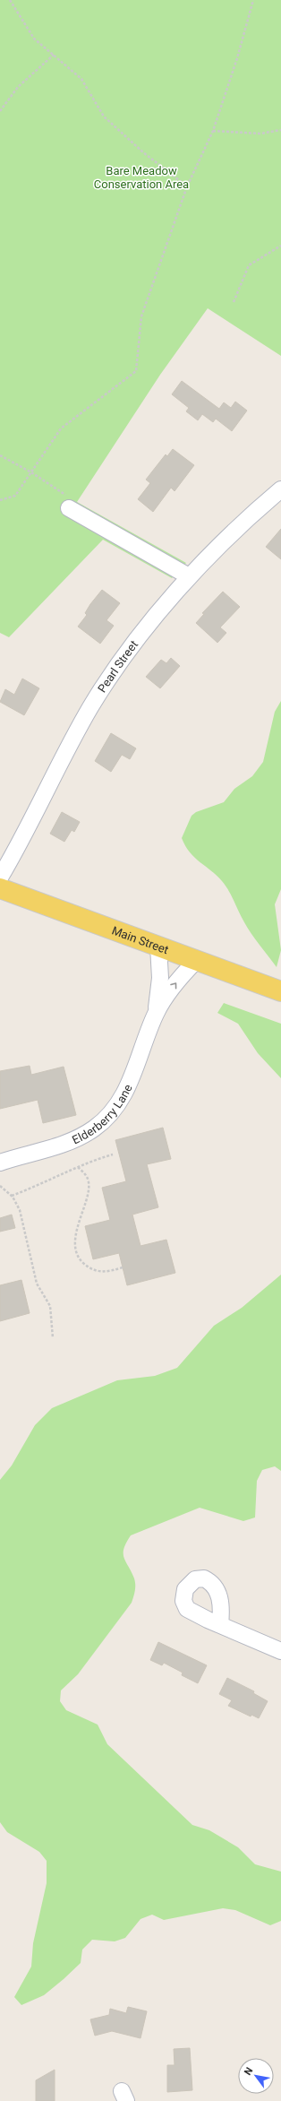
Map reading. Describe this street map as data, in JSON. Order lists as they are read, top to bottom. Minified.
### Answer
{"streets":{"main road":["Main Street"],"street":["Pearl Street","Elderberry Lane"]},"crossings":[["Main Street","Elderberry Lane"]],"parks":["Bare Meadow Conservation Area"],"north":"top left"}
